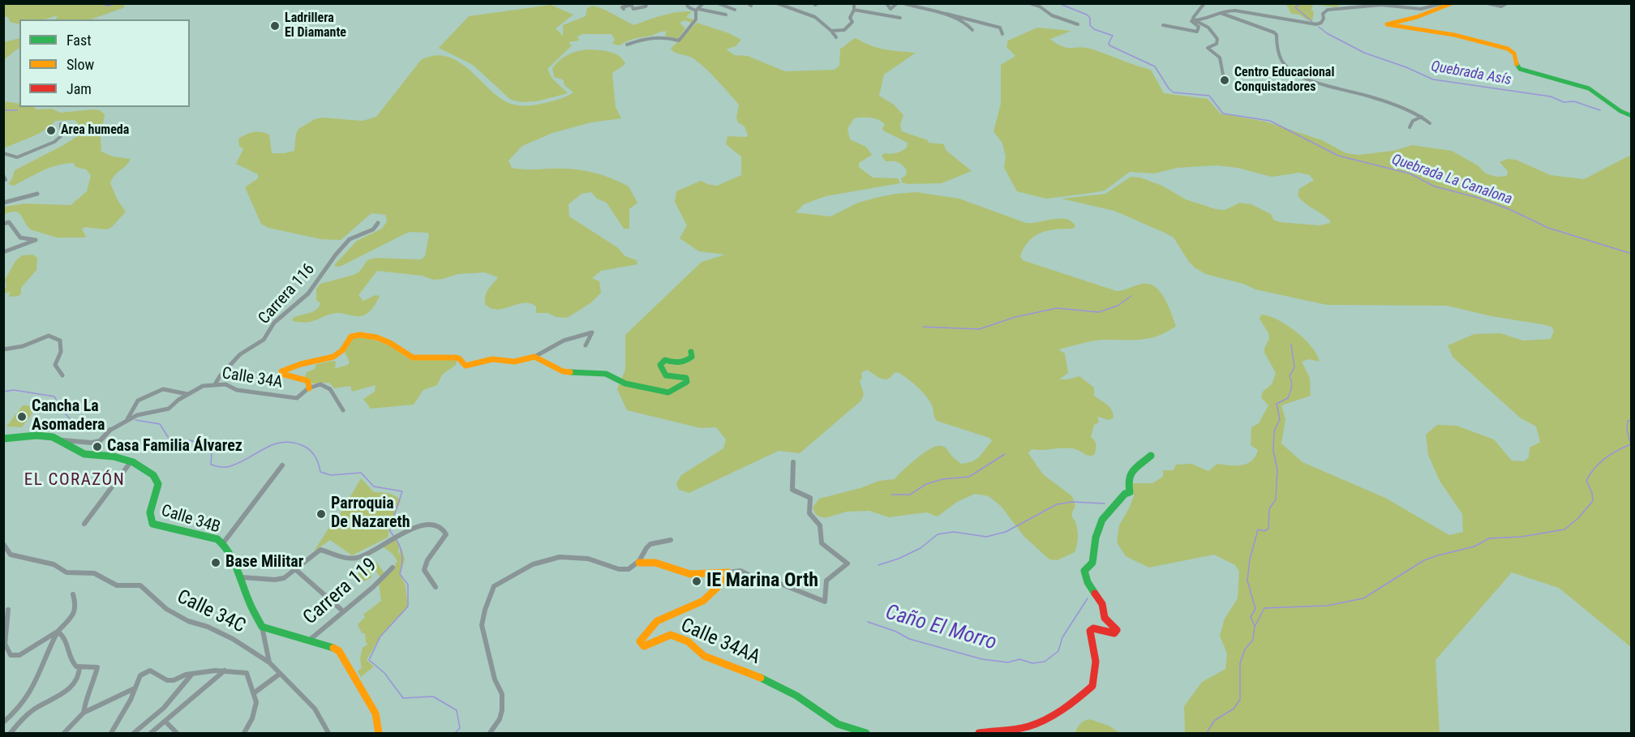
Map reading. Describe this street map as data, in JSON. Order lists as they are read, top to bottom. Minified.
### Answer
{"streets":{"street":["Carrera 116","Calle 34A","Calle 34B","Carrera 119","Calle 34C","Calle 34AA"]},"crossings":[["Carrera 116","Calle 34A"],["Calle 34B","Calle 34C"]],"districts":["EL CORAZÓN"],"water":["Quebrada Asís","Quebrada La Canalona","Caño El Morro"],"places":["Ladrillera El Diamante","Centro Educacional Conquistadores","Area humeda","Cancha La Asomadera","Casa Familia Álvarez","Parroquia De Nazareth","Base Militar","IE Marina Orth"],"legend":["Fast","Slow","Jam"]}
